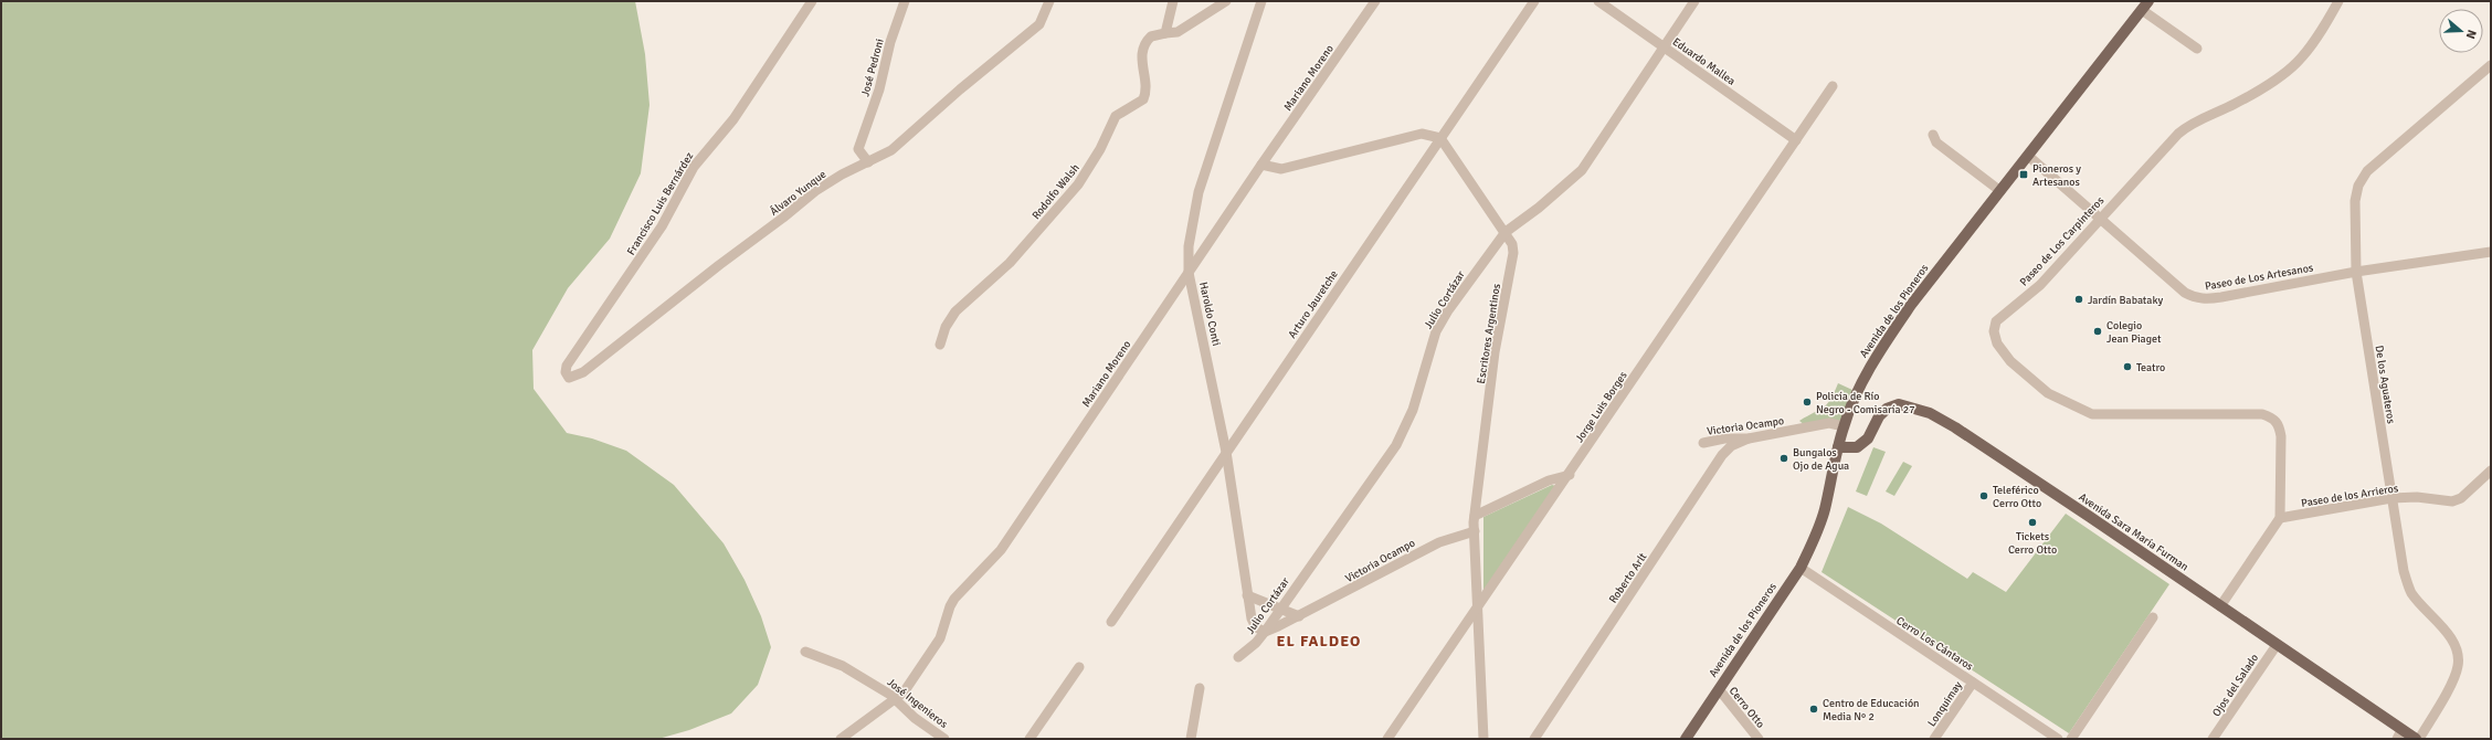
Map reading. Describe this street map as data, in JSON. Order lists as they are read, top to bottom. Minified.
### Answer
{"streets":{"main road":["Avenida de los Pioneros","Avenida Sara María Furman"],"street":["Eduardo Mallea","José Pedroni","Mariano Moreno","Rodolfo Walsh","Álvaro Yunque","Francisco Luis Bernárdez","Paseo de Los Carpinteros","Paseo de Los Artesanos","Julio Cortázar","Arturo Jauretche","Haroldo Conti","Escritores Argentinos","De los Aguateros","Jorge Luis Borges","Victoria Ocampo","Paseo de los Arrieros","Roberto Arlt","Cerro Los Cántaros","Ojos del Salado","José Ingenieros","Lonquimay","Cerro Otto"]},"crossings":[["Eduardo Mallea","Julio Cortázar"],["Eduardo Mallea","Jorge Luis Borges"],["José Pedroni","Álvaro Yunque"],["Mariano Moreno","Haroldo Conti"],["Mariano Moreno","José Ingenieros"],["Álvaro Yunque","Francisco Luis Bernárdez"],["Paseo de Los Carpinteros","Paseo de Los Artesanos"],["Paseo de Los Carpinteros","Paseo de los Arrieros"],["Paseo de Los Artesanos","Avenida de los Pioneros"],["Paseo de Los Artesanos","De los Aguateros"],["Julio Cortázar","Haroldo Conti"],["Julio Cortázar","Escritores Argentinos"],["Julio Cortázar","Victoria Ocampo"],["Arturo Jauretche","Haroldo Conti"],["Arturo Jauretche","Escritores Argentinos"],["Avenida de los Pioneros","Victoria Ocampo"],["Avenida de los Pioneros","Avenida Sara María Furman"],["Avenida de los Pioneros","Cerro Los Cántaros"],["Avenida de los Pioneros","Cerro Otto"],["Haroldo Conti","Victoria Ocampo"],["Escritores Argentinos","Jorge Luis Borges"],["Escritores Argentinos","Victoria Ocampo"],["De los Aguateros","Paseo de los Arrieros"],["De los Aguateros","Avenida Sara María Furman"],["Victoria Ocampo","Roberto Arlt"],["Avenida Sara María Furman","Ojos del Salado"],["Cerro Los Cántaros","Lonquimay"]],"districts":["EL FALDEO"],"places":{"transit":["Pioneros y Artesanos"],"other":["Jardín Babataky","Colegio Jean Piaget","Teatro","Policía de Río Negro - Comisaría 27","Bungalos Ojo de Agua","Teleférico Cerro Otto","Tickets Cerro Otto","Centro de Educación Media Nº 2"]},"north":"right"}
